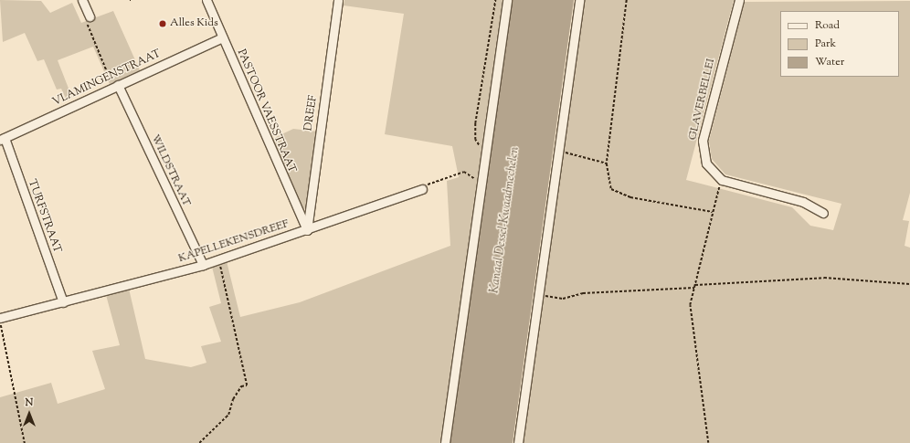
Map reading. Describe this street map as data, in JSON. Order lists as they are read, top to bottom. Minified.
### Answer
{"streets":{"street":["VLAMINGENSTRAAT","GLAVERBELLEI","PASTOOR VAESSTRAAT","DREEF","WILDSTRAAT","TURFSTRAAT","KAPELLEKENSDREEF"]},"crossings":[["VLAMINGENSTRAAT","PASTOOR VAESSTRAAT"],["VLAMINGENSTRAAT","WILDSTRAAT"],["VLAMINGENSTRAAT","TURFSTRAAT"],["PASTOOR VAESSTRAAT","DREEF"],["PASTOOR VAESSTRAAT","KAPELLEKENSDREEF"],["DREEF","KAPELLEKENSDREEF"],["WILDSTRAAT","KAPELLEKENSDREEF"],["TURFSTRAAT","KAPELLEKENSDREEF"]],"water":["Kanaal Dessel-Kwaadmechelen"],"places":["Alles Kids"],"legend":["Road","Park","Water"],"north":"top"}
